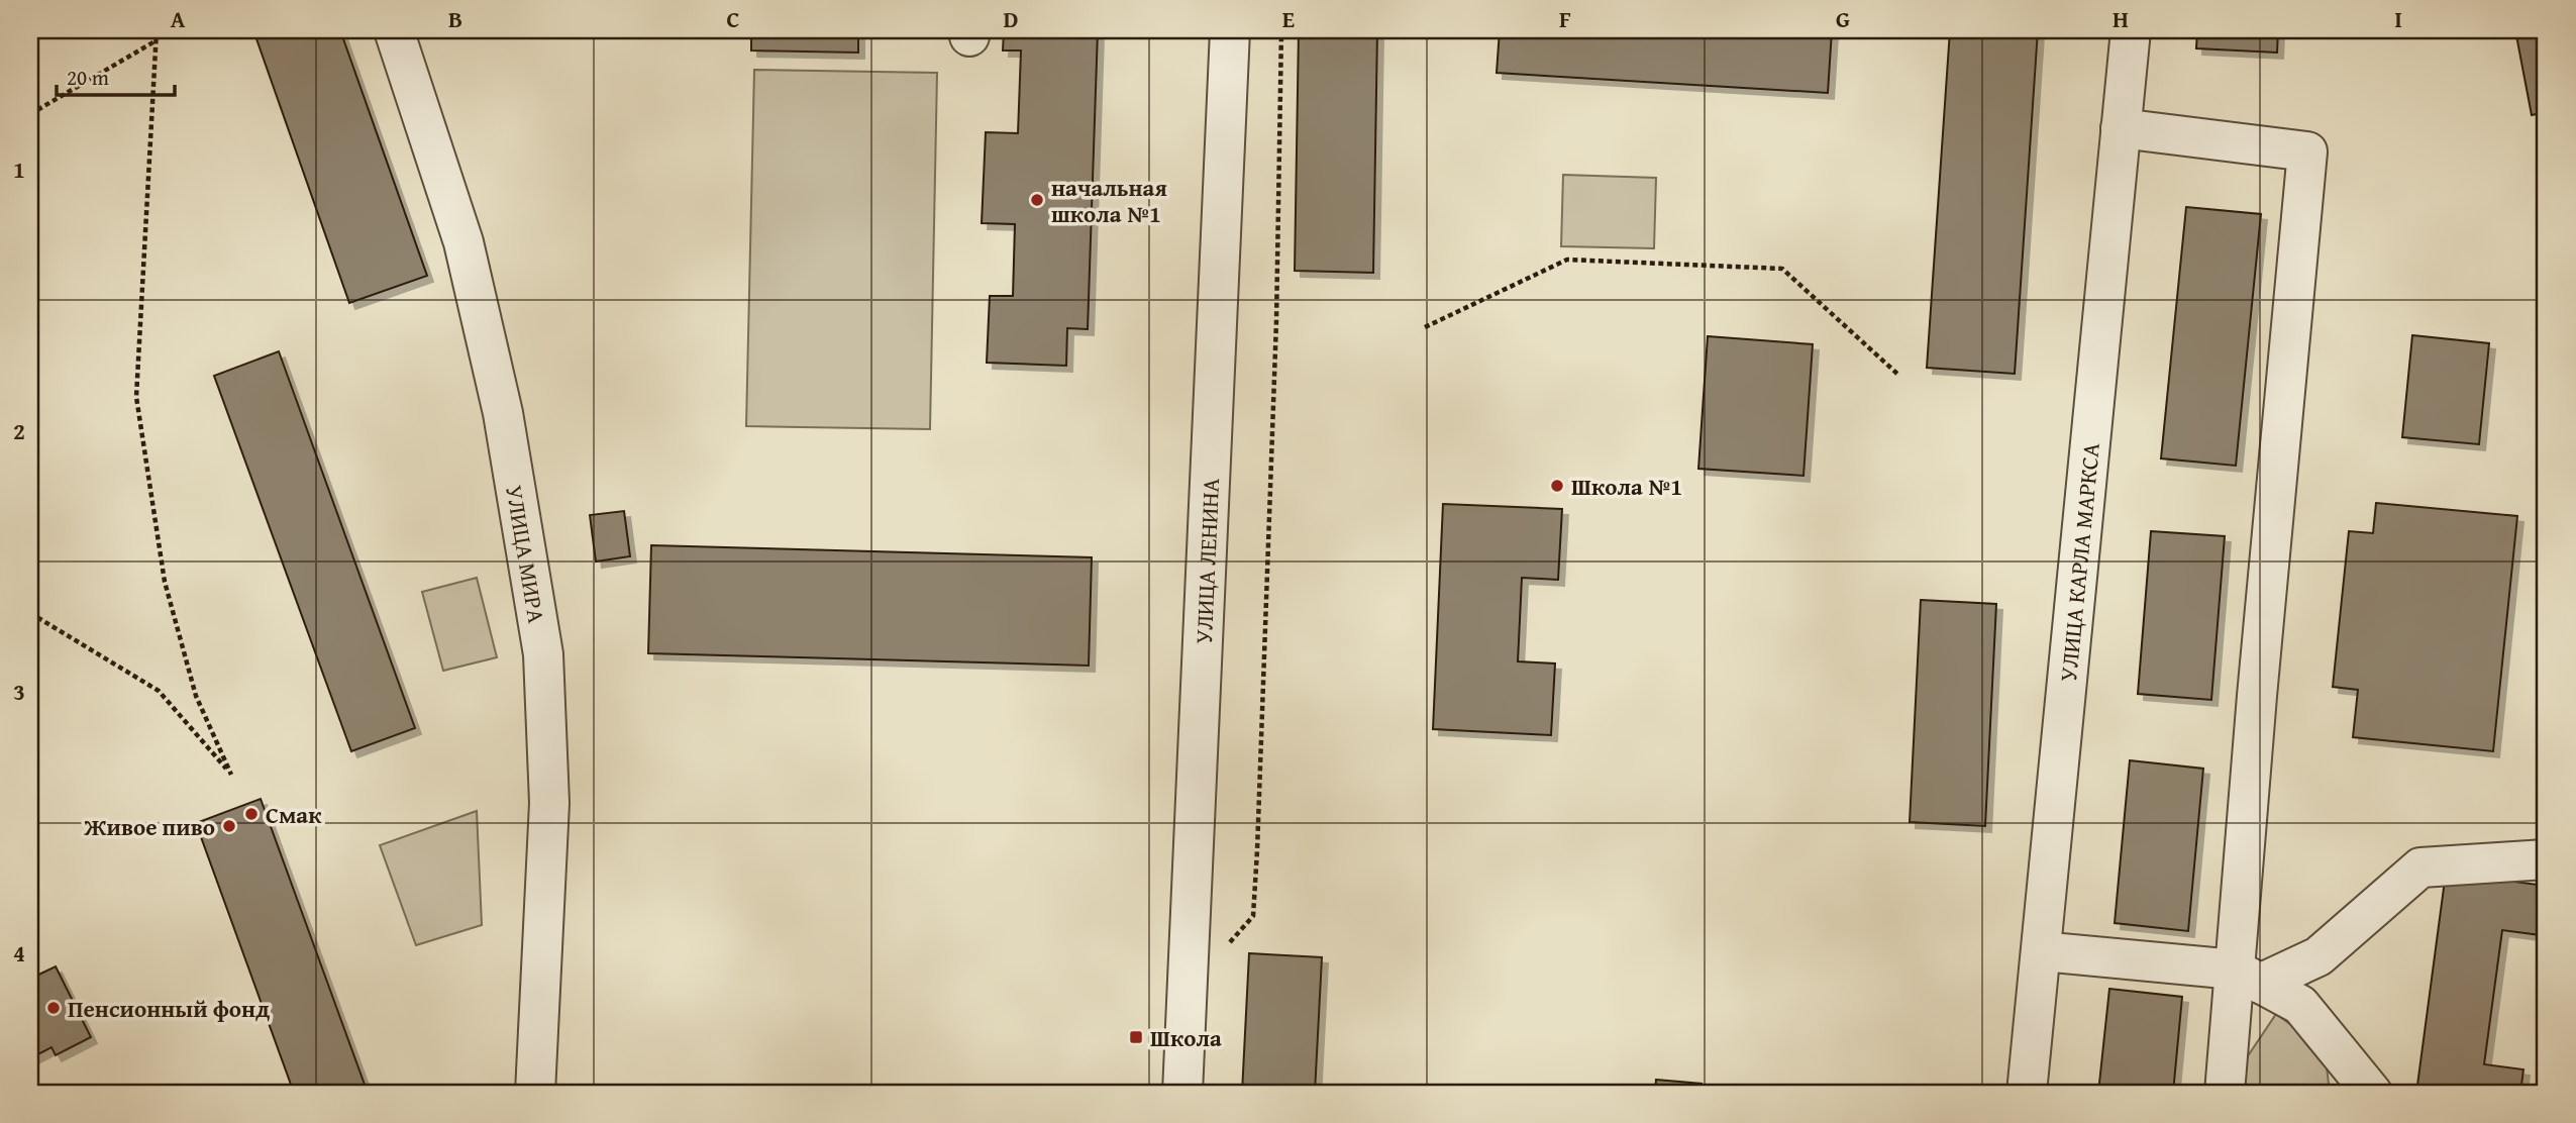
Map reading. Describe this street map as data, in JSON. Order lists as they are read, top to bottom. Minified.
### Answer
{"streets":{"street":["УЛИЦА МИРА","УЛИЦА ЛЕНИНА","УЛИЦА КАРЛА МАРКСА"]},"places":{"other":["начальная школа №1","Школа №1","Смак","Живое пиво","Пенсионный фонд"],"transit":["Школа"]},"scale_bar":"20 m","grid":{"columns":["A","B","C","D","E","F","G","H","I"],"rows":["1","2","3","4"]}}
